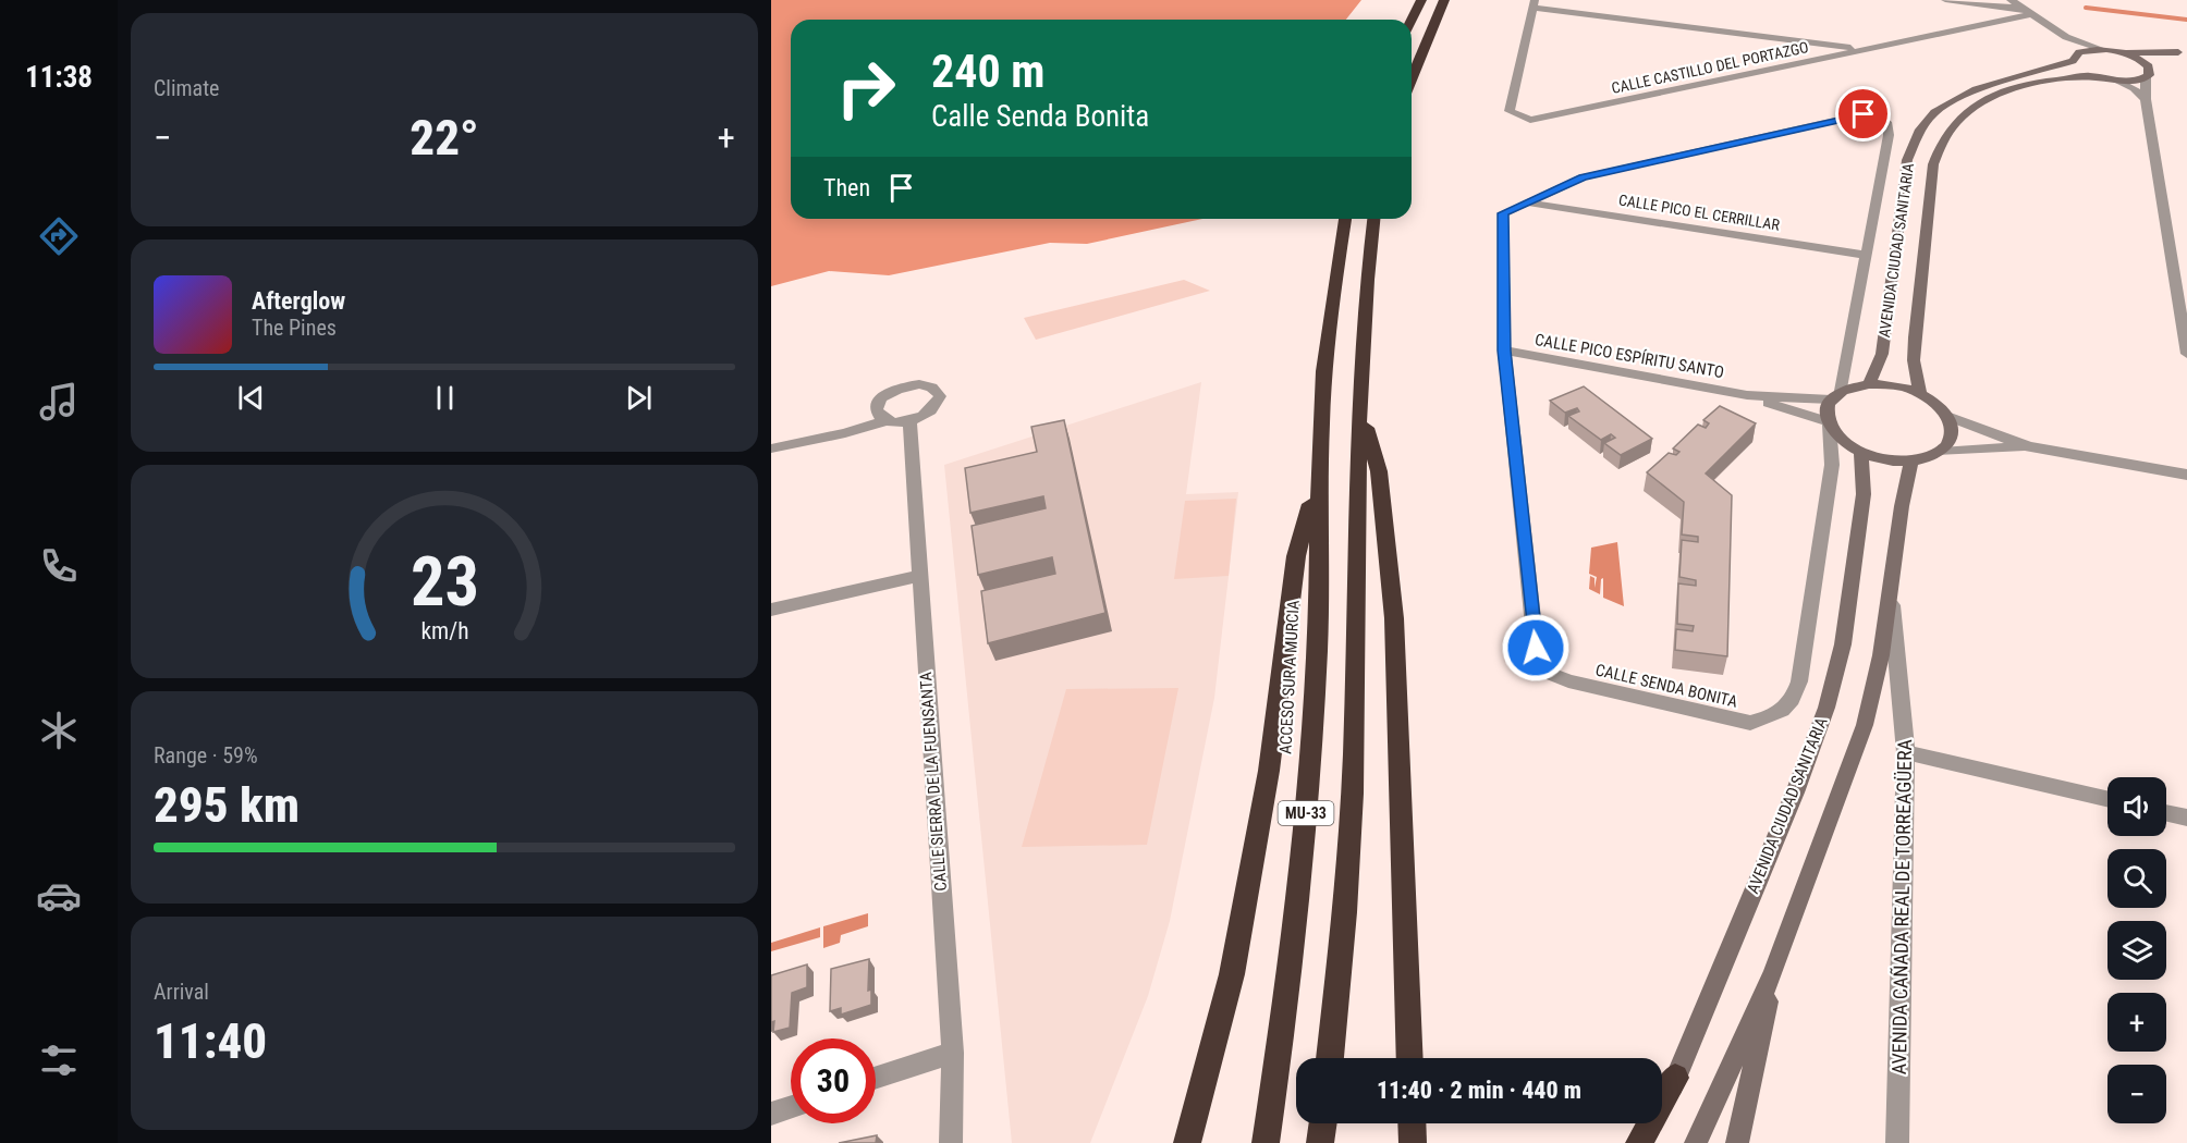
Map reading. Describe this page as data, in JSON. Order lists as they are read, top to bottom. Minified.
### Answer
{"streets":{"highway":["ACCESO SUR A MURCIA","MU-33"],"street":["CALLE CASTILLO DEL PORTAZGO","CALLE PICO EL CERRILLAR","AVENIDA CIUDAD SANITARIA","CALLE PICO ESPÍRITU SANTO","CALLE SENDA BONITA","CALLE SIERRA DE LA FUENSANTA","AVENIDA CAÑADA REAL DE TORREAGÜERA"]},"crossings":[["CALLE PICO EL CERRILLAR","CALLE SENDA BONITA"],["AVENIDA CIUDAD SANITARIA","CALLE PICO ESPÍRITU SANTO"],["AVENIDA CIUDAD SANITARIA","CALLE SENDA BONITA"],["CALLE PICO ESPÍRITU SANTO","CALLE SENDA BONITA"]],"page":{"tabs":"11:38","tile":["Climate",["Range · 59%","295 km"],["Arrival","11:40"]],"turn":["240 m","Calle Senda Bonita"],"heat":["−","22°","+"],"then":"Then","song":["Afterglow","The Pines"],"map_buttons":["+","−"],"limit":"30","trip":"11:40 · 2 min · 440 m","gauge":["23","km/h"]}}
